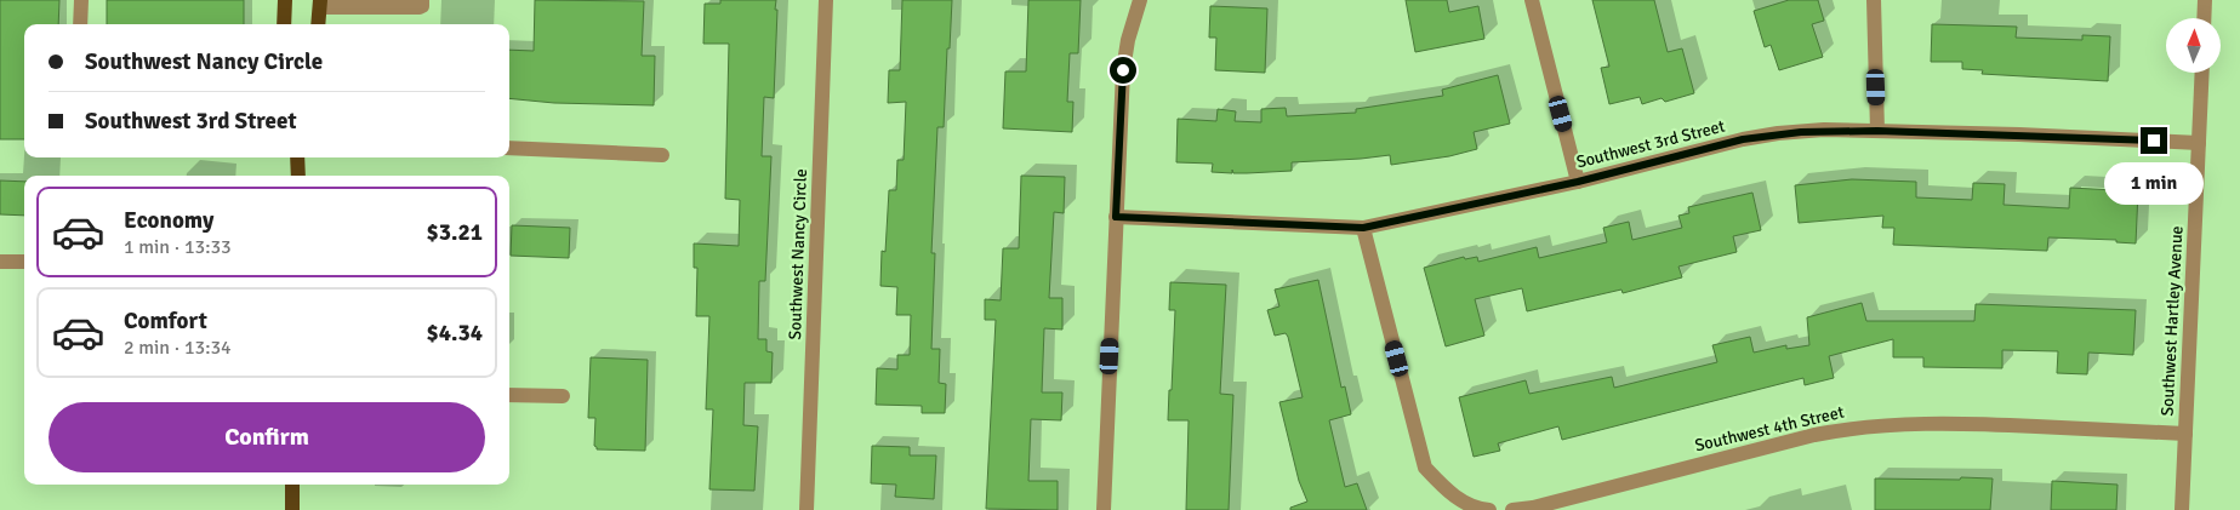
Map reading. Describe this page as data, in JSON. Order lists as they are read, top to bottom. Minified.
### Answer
{"streets":{"street":["Southwest 3rd Street","Southwest Nancy Circle","Southwest Hartley Avenue","Southwest 4th Street"]},"crossings":[["Southwest 3rd Street","Southwest Hartley Avenue"],["Southwest Hartley Avenue","Southwest 4th Street"]],"north":"top","page":{"banner":["Southwest Nancy Circle","Southwest 3rd Street"],"bubble":"1 min","list":[{"name":"Economy","note":"1 min · 13:33","value":"$3.21"},{"name":"Comfort","note":"2 min · 13:34","value":"$4.34"}],"buttons":"Confirm"}}
